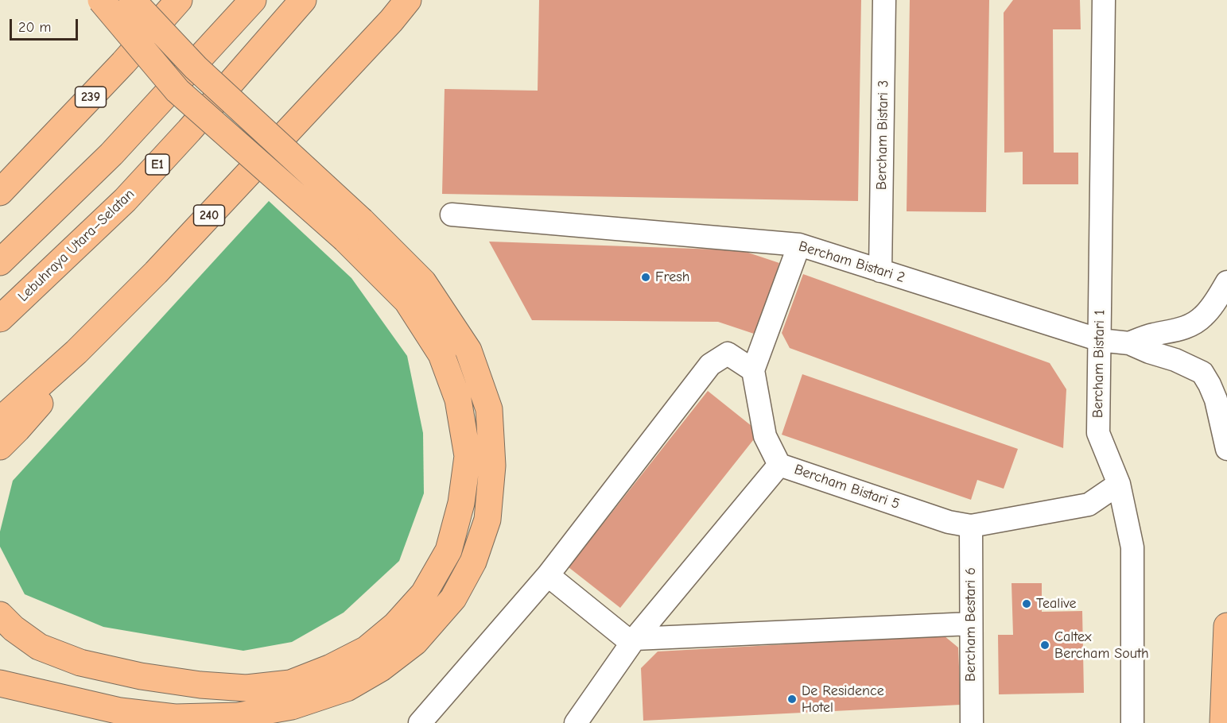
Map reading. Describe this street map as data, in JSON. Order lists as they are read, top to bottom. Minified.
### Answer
{"streets":{"main road":["239","E1","240","Lebuhraya Utara–Selatan"],"street":["Bercham Bistari 3","Bercham Bistari 2","Bercham Bistari 1","Bercham Bistari 5","Bercham Bestari 6"]},"crossings":[["Bercham Bistari 3","Bercham Bistari 2"],["Bercham Bistari 2","Bercham Bistari 1"],["Bercham Bistari 1","Bercham Bistari 5"],["Bercham Bistari 5","Bercham Bestari 6"]],"places":["Fresh","Tealive","Caltex Bercham South","De Residence Hotel"],"scale_bar":"20 m"}
